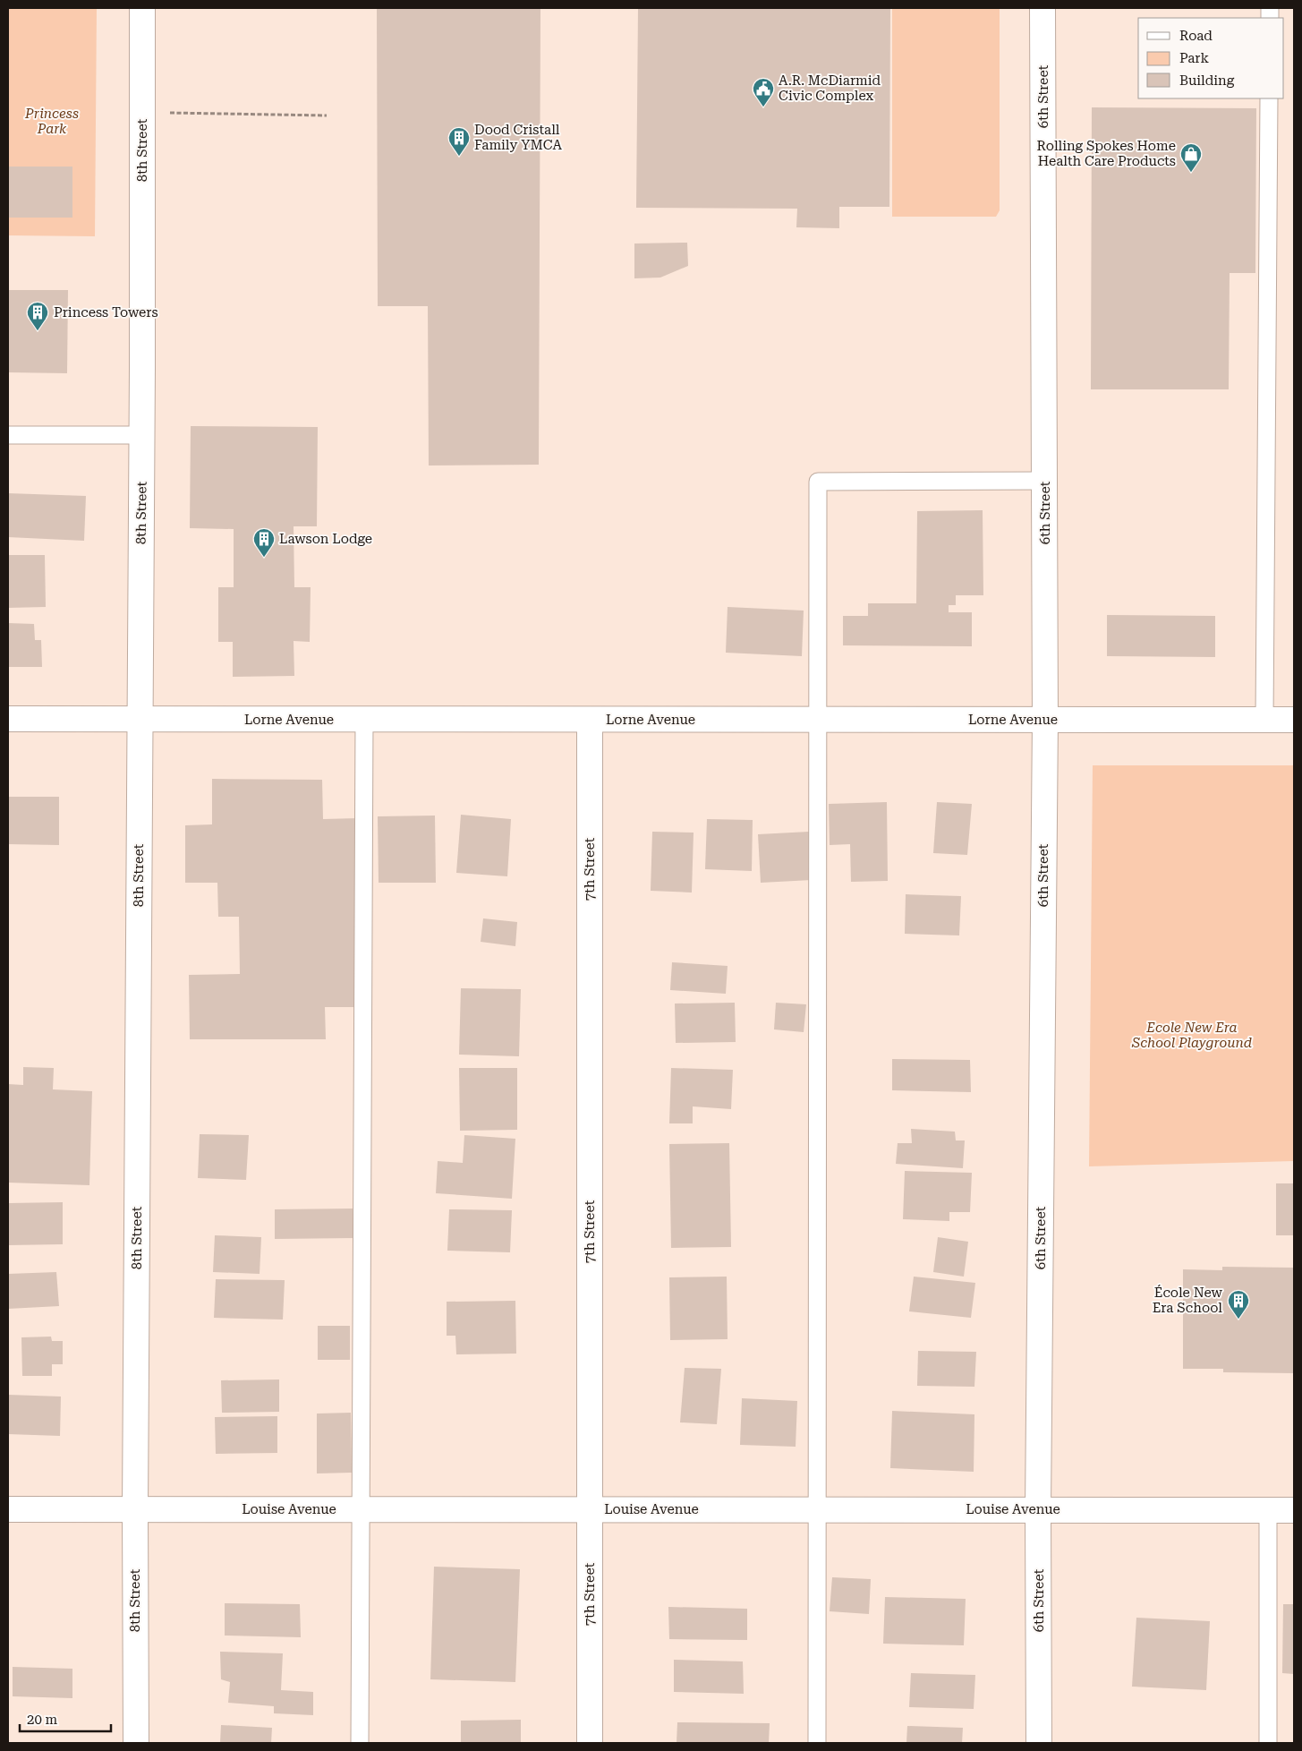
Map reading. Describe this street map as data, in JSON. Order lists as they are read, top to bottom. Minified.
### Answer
{"streets":{"street":["6th Street","8th Street","Lorne Avenue","7th Street","Louise Avenue"]},"crossings":[["6th Street","Lorne Avenue"],["6th Street","Louise Avenue"],["8th Street","Lorne Avenue"],["8th Street","Louise Avenue"],["Lorne Avenue","7th Street"],["7th Street","Louise Avenue"]],"parks":["Princess Park","Ecole New Era School Playground"],"places":{"public building":["A.R. McDiarmid Civic Complex"],"building":["Dood Cristall Family YMCA","Princess Towers","Lawson Lodge","École New Era School"],"shop":["Rolling Spokes Home Health Care Products"]},"legend":["Road","Park","Building"],"scale_bar":"20 m"}
